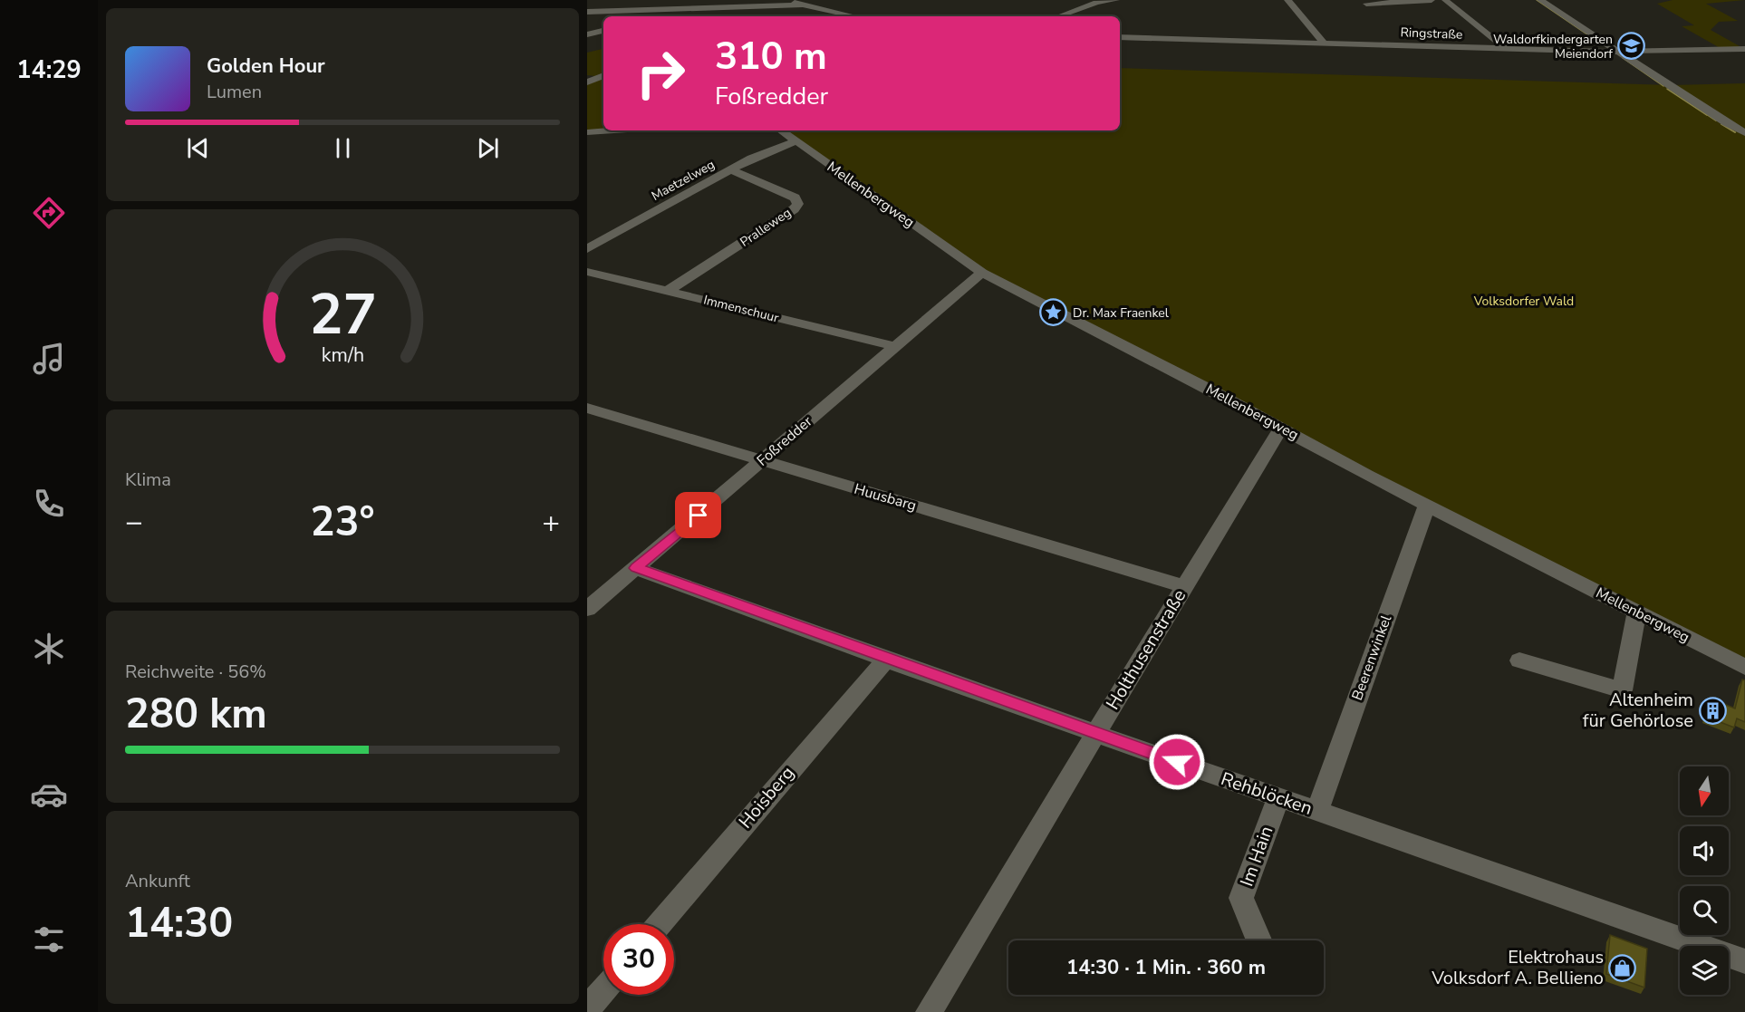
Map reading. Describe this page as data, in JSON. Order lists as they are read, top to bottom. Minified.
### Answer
{"streets":{"street":["Ringstraße","Maetzelweg","Mellenbergweg","Pralleweg","Immenschuur","Foßredder","Huusbarg","Holthusenstraße","Beerenwinkel","Rehblöcken","Hoisberg","Im Hain"]},"crossings":[["Maetzelweg","Mellenbergweg"],["Maetzelweg","Pralleweg"],["Mellenbergweg","Foßredder"],["Mellenbergweg","Holthusenstraße"],["Mellenbergweg","Beerenwinkel"],["Pralleweg","Immenschuur"],["Immenschuur","Foßredder"],["Foßredder","Huusbarg"],["Foßredder","Rehblöcken"],["Huusbarg","Holthusenstraße"],["Holthusenstraße","Rehblöcken"],["Beerenwinkel","Rehblöcken"],["Rehblöcken","Hoisberg"],["Rehblöcken","Im Hain"]],"parks":["Volksdorfer Wald"],"places":{"school or university":["Waldorfkindergarten Meiendorf"],"place":["Dr. Max Fraenkel"],"building":["Altenheim für Gehörlose"],"shop":["Elektrohaus Volksdorf A. Bellieno"]},"north":"bottom","page":{"tabs":"14:29","turn":["310 m","Foßredder"],"song":["Golden Hour","Lumen"],"tile":["Klima",["Reichweite · 56%","280 km"],["Ankunft","14:30"]],"heat":["−","23°","+"],"limit":"30","trip":"14:30 · 1 Min. · 360 m","gauge":["27","km/h"]}}
